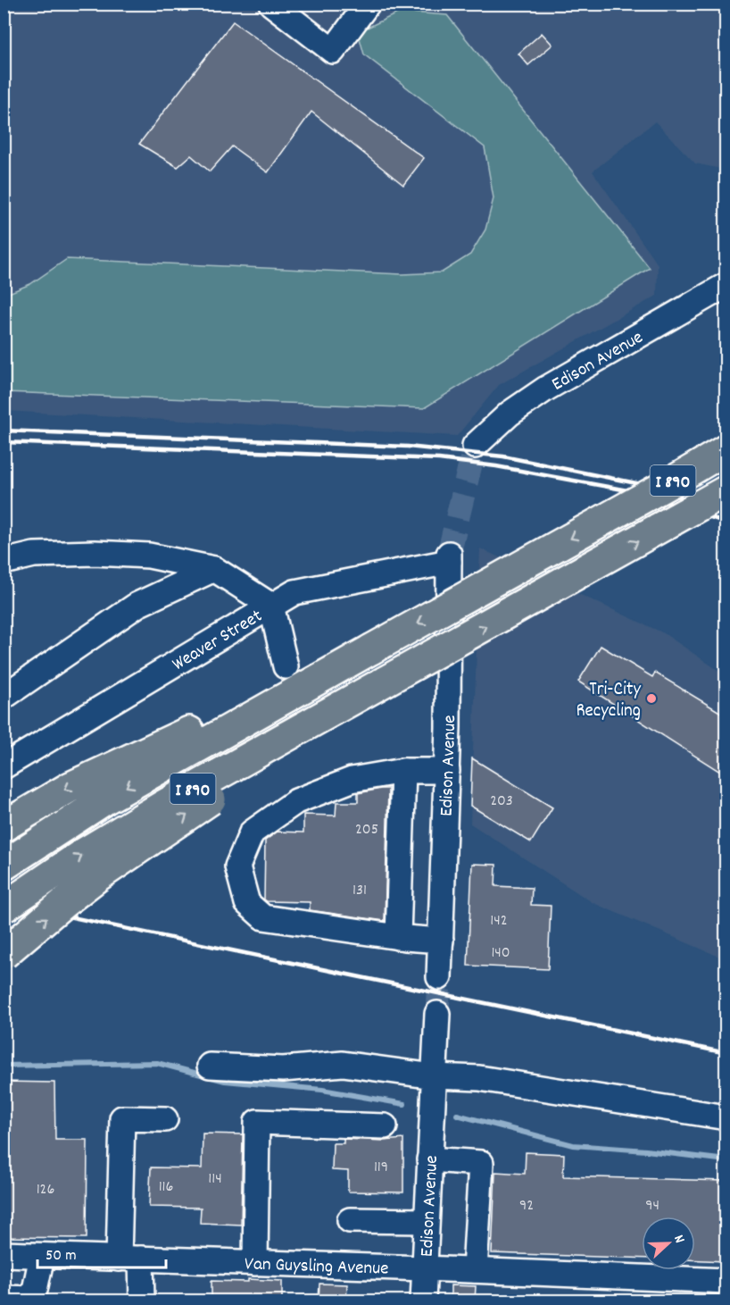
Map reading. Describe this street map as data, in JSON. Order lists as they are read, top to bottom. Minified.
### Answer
{"streets":{"highway":["I 890"],"street":["Edison Avenue","Weaver Street","Van Guysling Avenue"]},"crossings":[["Edison Avenue","Weaver Street"],["Edison Avenue","Van Guysling Avenue"]],"places":["Tri-City Recycling"],"house_numbers":["203","205","131","142","140","119","114","116","126","92","94"],"scale_bar":"50 m","north":"right"}
